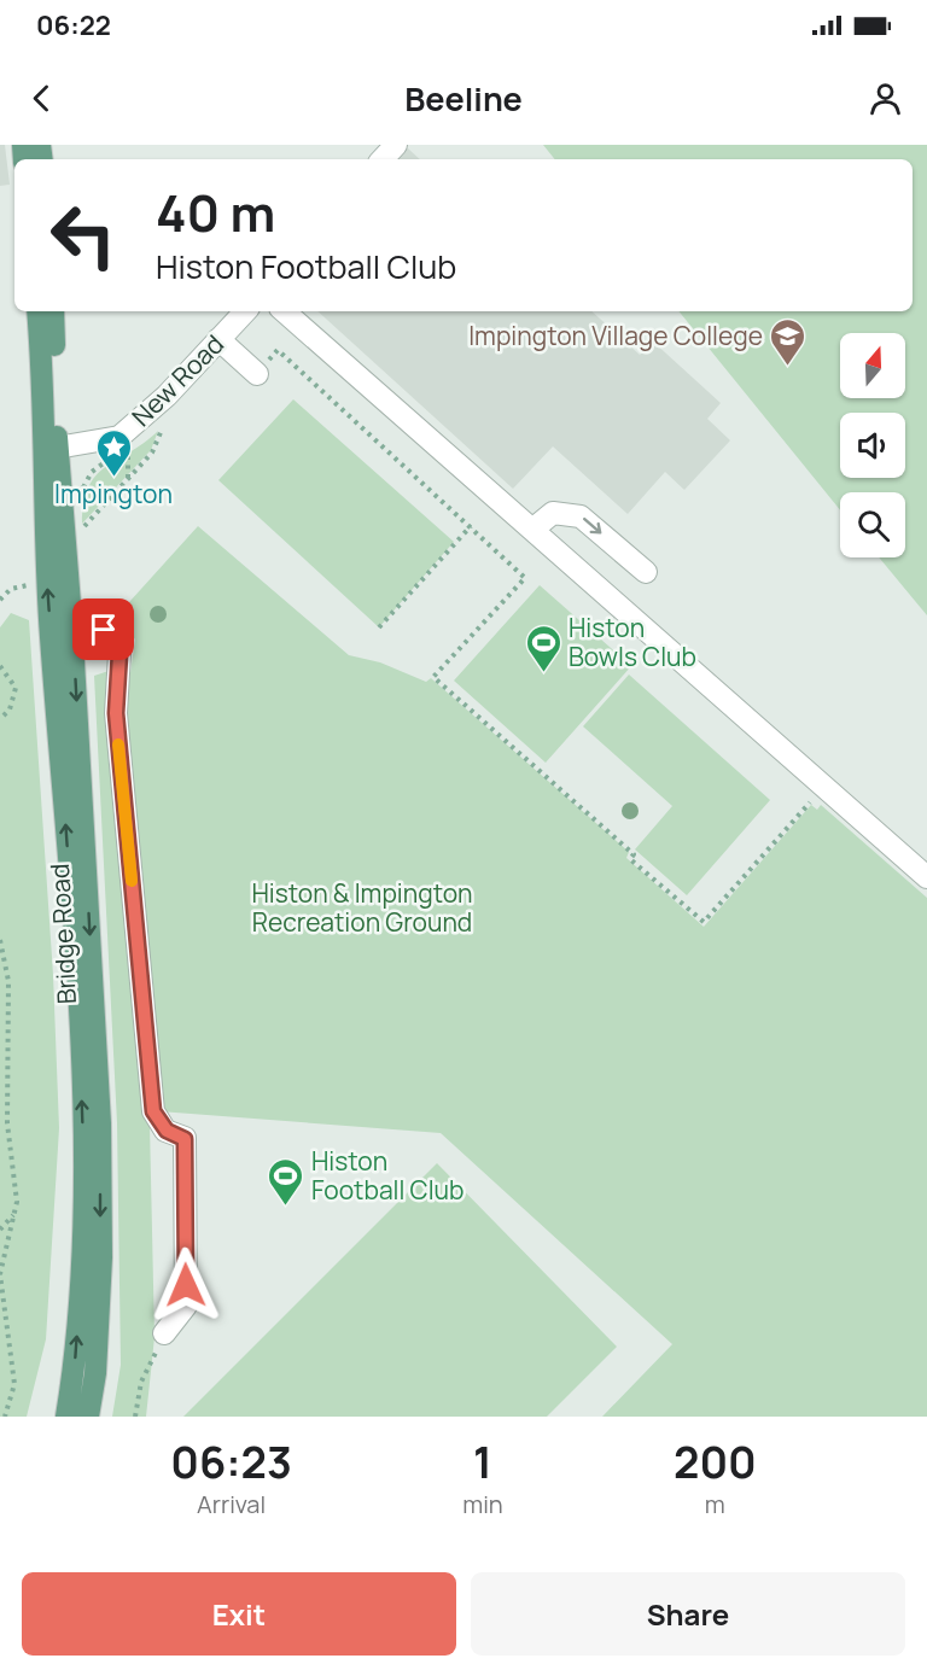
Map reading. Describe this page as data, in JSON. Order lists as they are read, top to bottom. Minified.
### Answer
{"streets":{"main road":["Bridge Road"],"street":["New Road"]},"crossings":[["New Road","Bridge Road"]],"parks":["Histon & Impington Recreation Ground"],"places":{"school or university":["Impington Village College"],"place":["Impington"],"sports":["Histon Bowls Club","Histon Football Club"]},"north":"top","page":{"status":"06:22","header":"Beeline","turn":["40 m","Histon Football Club"],"eta":["06:23","Arrival","1","min","200","m"],"buttons":["Exit","Share"]}}
